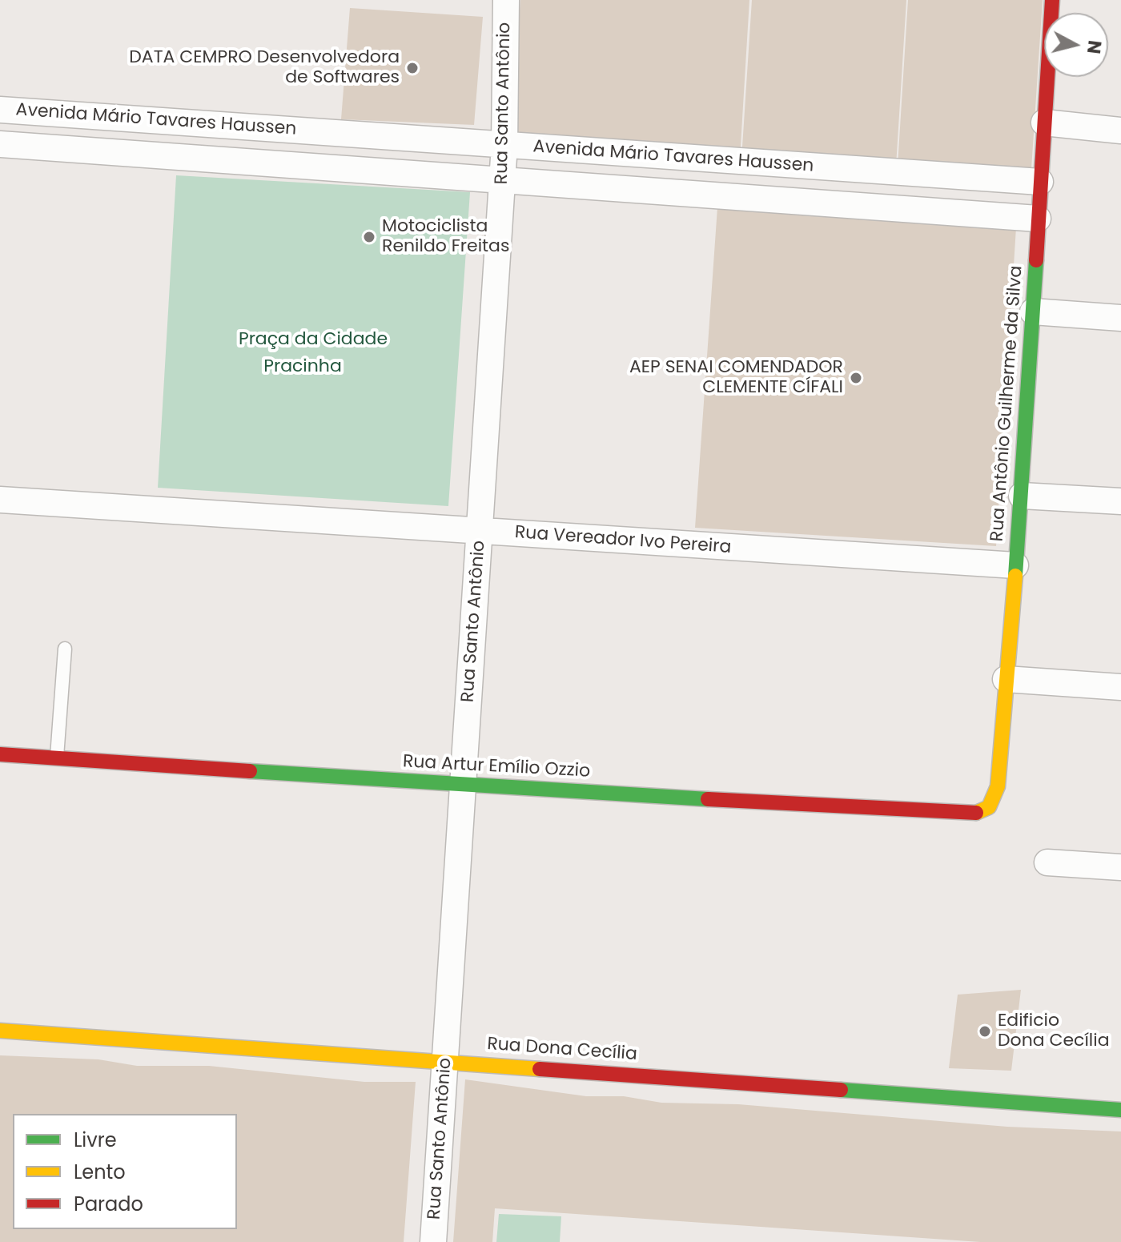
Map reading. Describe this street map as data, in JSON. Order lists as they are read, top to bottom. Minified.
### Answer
{"streets":{"street":["Rua Santo Antônio","Avenida Mário Tavares Haussen","Rua Antônio Guilherme da Silva","Rua Vereador Ivo Pereira","Rua Artur Emílio Ozzio","Rua Dona Cecília"]},"crossings":[["Rua Santo Antônio","Avenida Mário Tavares Haussen"],["Rua Santo Antônio","Rua Vereador Ivo Pereira"],["Rua Santo Antônio","Rua Artur Emílio Ozzio"],["Rua Santo Antônio","Rua Dona Cecília"],["Avenida Mário Tavares Haussen","Rua Antônio Guilherme da Silva"],["Rua Antônio Guilherme da Silva","Rua Vereador Ivo Pereira"],["Rua Antônio Guilherme da Silva","Rua Artur Emílio Ozzio"]],"parks":["Praça da Cidade","Pracinha"],"places":["DATA CEMPRO Desenvolvedora de Softwares","Motociclista Renildo Freitas","AEP SENAI COMENDADOR CLEMENTE CÍFALI","Edificio Dona Cecília"],"legend":["Livre","Lento","Parado"],"north":"right"}
